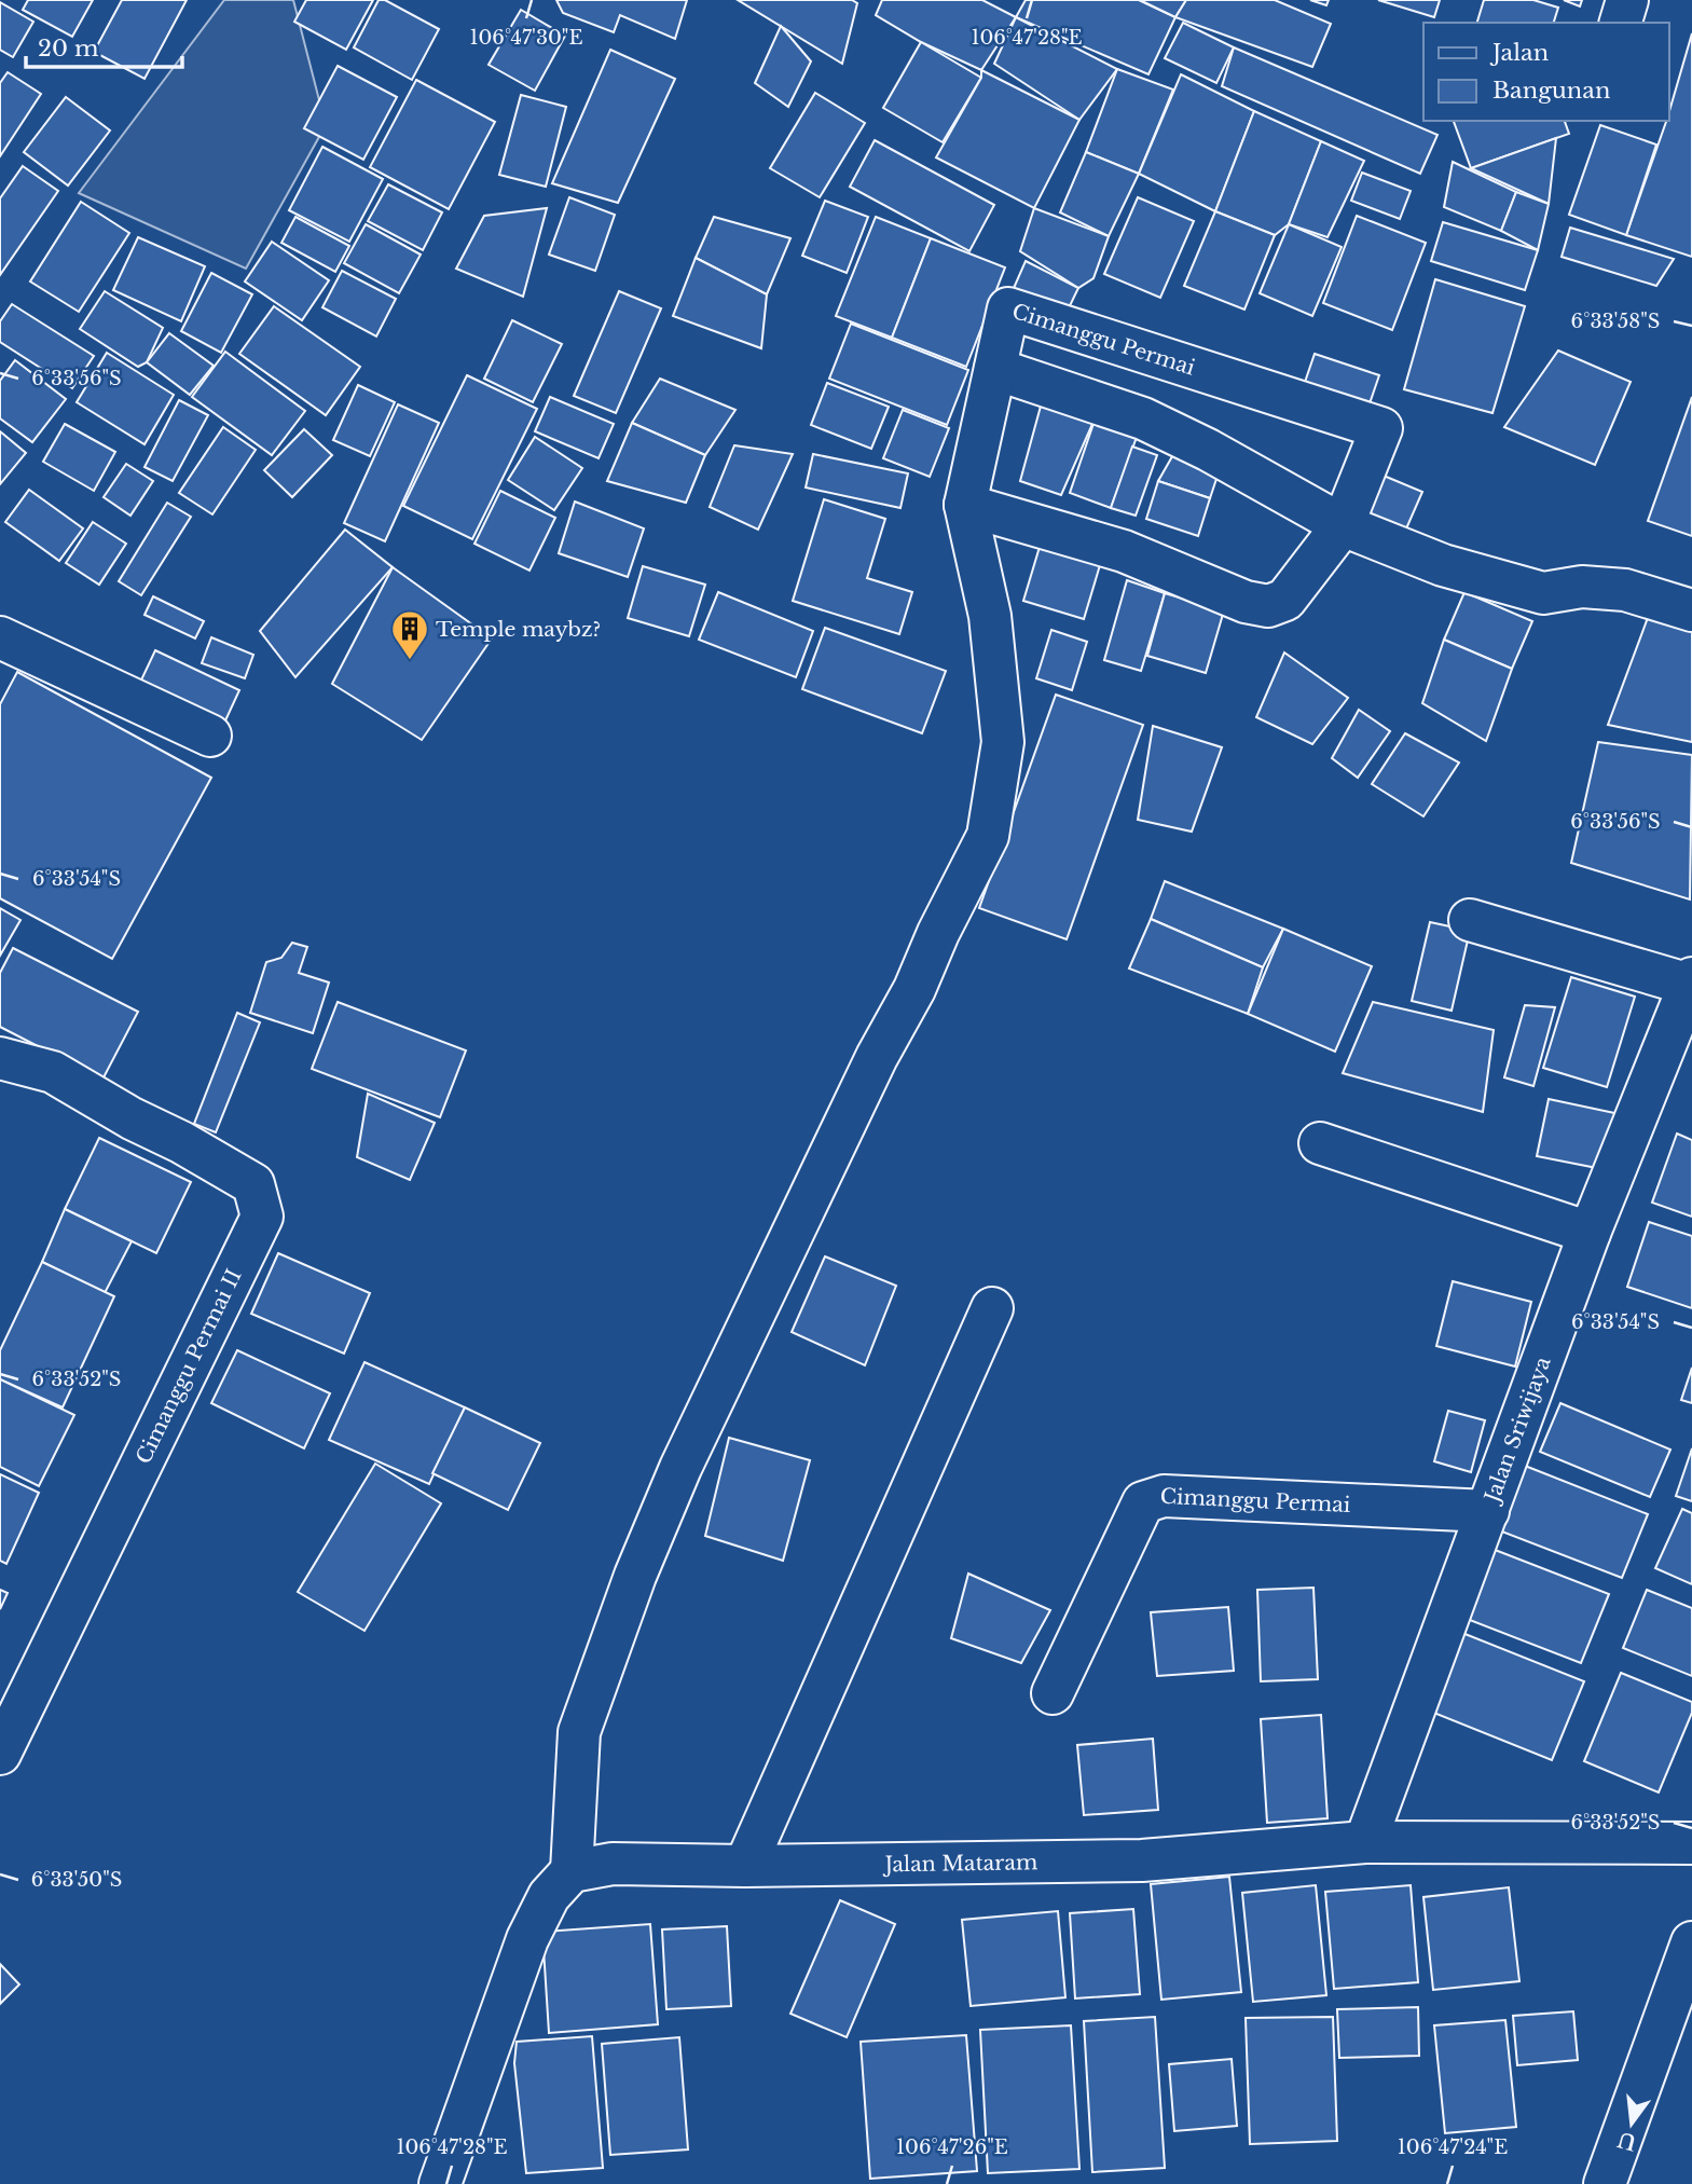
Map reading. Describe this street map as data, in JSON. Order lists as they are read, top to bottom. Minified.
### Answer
{"streets":{"street":["Cimanggu Permai","Cimanggu Permai II","Jalan Sriwijaya","Jalan Mataram"]},"crossings":[["Cimanggu Permai","Jalan Sriwijaya"],["Cimanggu Permai","Jalan Mataram"],["Jalan Sriwijaya","Jalan Mataram"]],"places":{"building":["Temple maybz?"]},"legend":["Jalan","Bangunan"],"scale_bar":"20 m","north":"bottom","coordinates":["106°47'30\"E","106°47'28\"E","6°33'58\"S","6°33'56\"S","6°33'54\"S","6°33'52\"S","6°33'50\"S","106°47'26\"E","106°47'24\"E"]}
